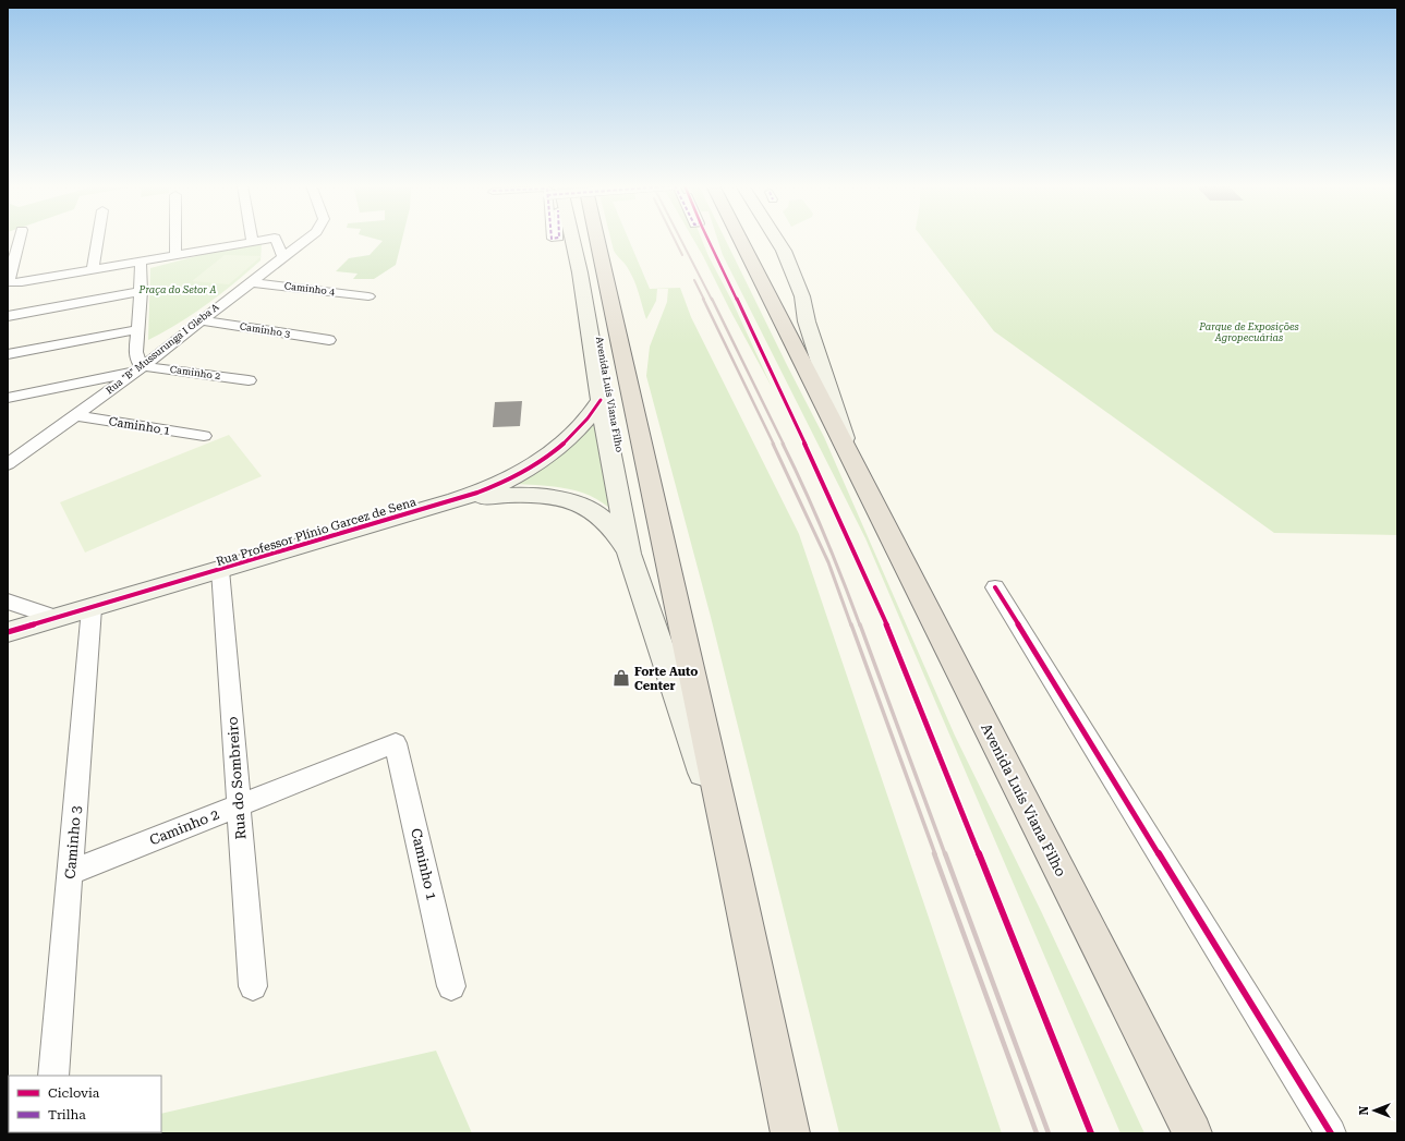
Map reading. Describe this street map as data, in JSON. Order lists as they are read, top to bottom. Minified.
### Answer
{"streets":{"highway":["Avenida Luís Viana Filho"],"main road":["Rua Professor Plínio Garcez de Sena"],"street":["Caminho 4","Caminho 3","Rua \"B\" Mussurunga I Gleba A","Caminho 2","Caminho 1","Rua do Sombreiro"]},"crossings":[["Caminho 4","Rua \"B\" Mussurunga I Gleba A"],["Caminho 3","Rua \"B\" Mussurunga I Gleba A"],["Caminho 3","Caminho 2"],["Caminho 3","Rua Professor Plínio Garcez de Sena"],["Rua \"B\" Mussurunga I Gleba A","Caminho 2"],["Rua \"B\" Mussurunga I Gleba A","Caminho 1"],["Caminho 2","Caminho 1"],["Caminho 2","Rua do Sombreiro"],["Avenida Luís Viana Filho","Rua Professor Plínio Garcez de Sena"],["Rua Professor Plínio Garcez de Sena","Rua do Sombreiro"]],"parks":["Praça do Setor A","Parque de Exposições Agropecuárias"],"places":{"shop":["Forte Auto Center"]},"legend":["Ciclovia","Trilha"],"north":"left"}
